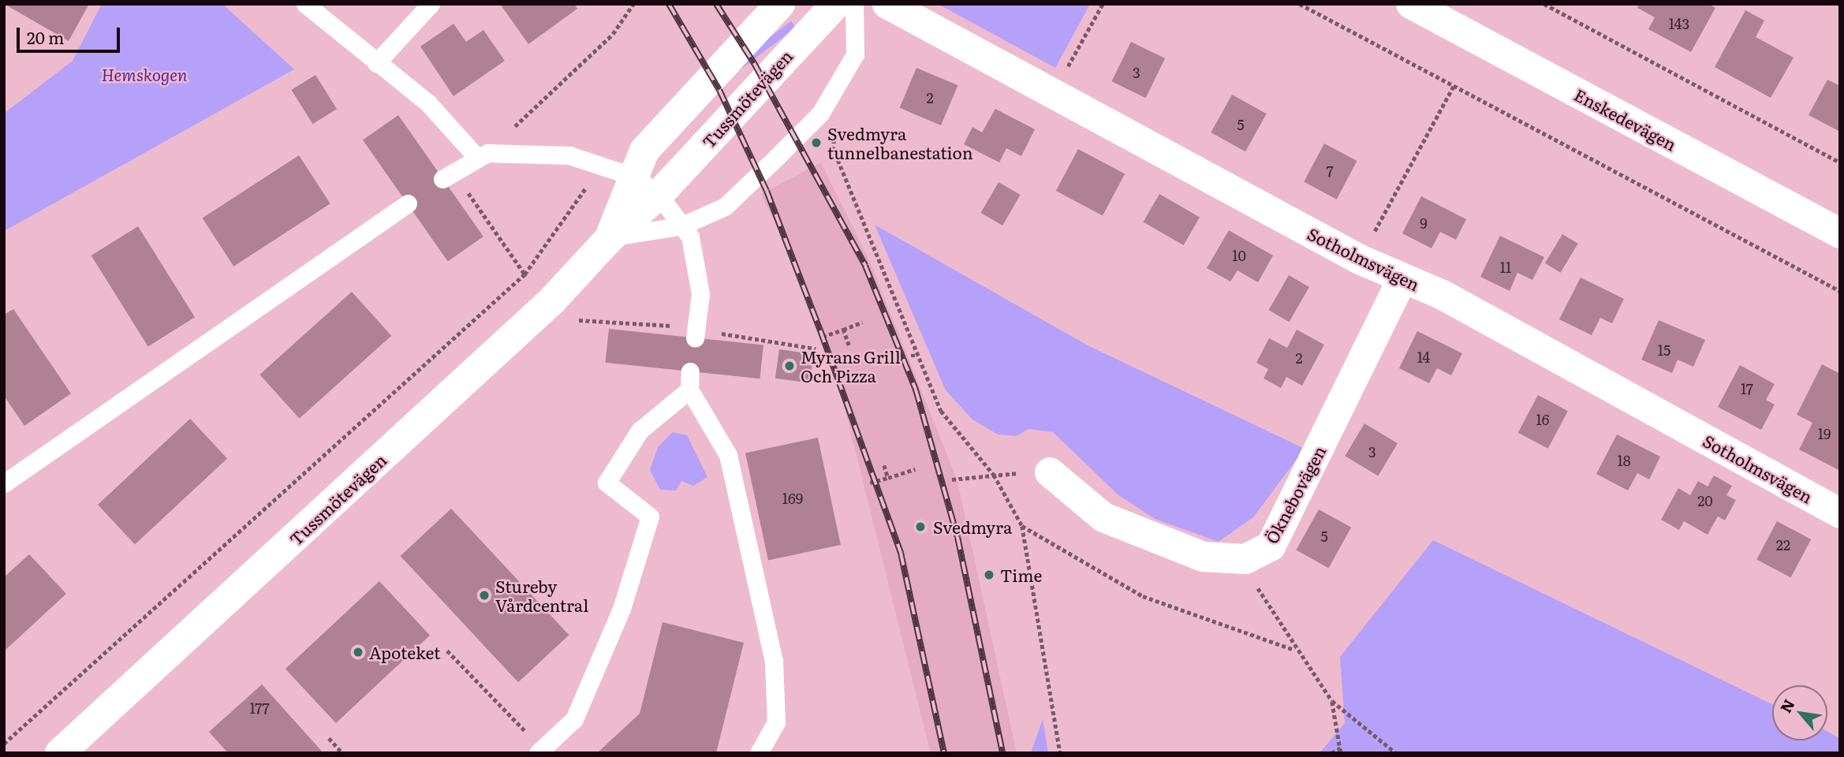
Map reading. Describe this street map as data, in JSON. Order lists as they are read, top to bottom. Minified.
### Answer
{"streets":{"street":["Tussmötevägen","Enskedevägen","Sotholmsvägen","Öknebovägen"]},"crossings":[["Sotholmsvägen","Öknebovägen"]],"parks":["Hemskogen"],"places":["Svedmyra tunnelbanestation","Myrans Grill Och Pizza","Svedmyra","Time","Stureby Vårdcentral","Apoteket"],"house_numbers":["143","3","2","5","7","9","10","11","15","14","2","17","16","19","3","18","169","20","5","22","177"],"scale_bar":"20 m","north":"top left"}
